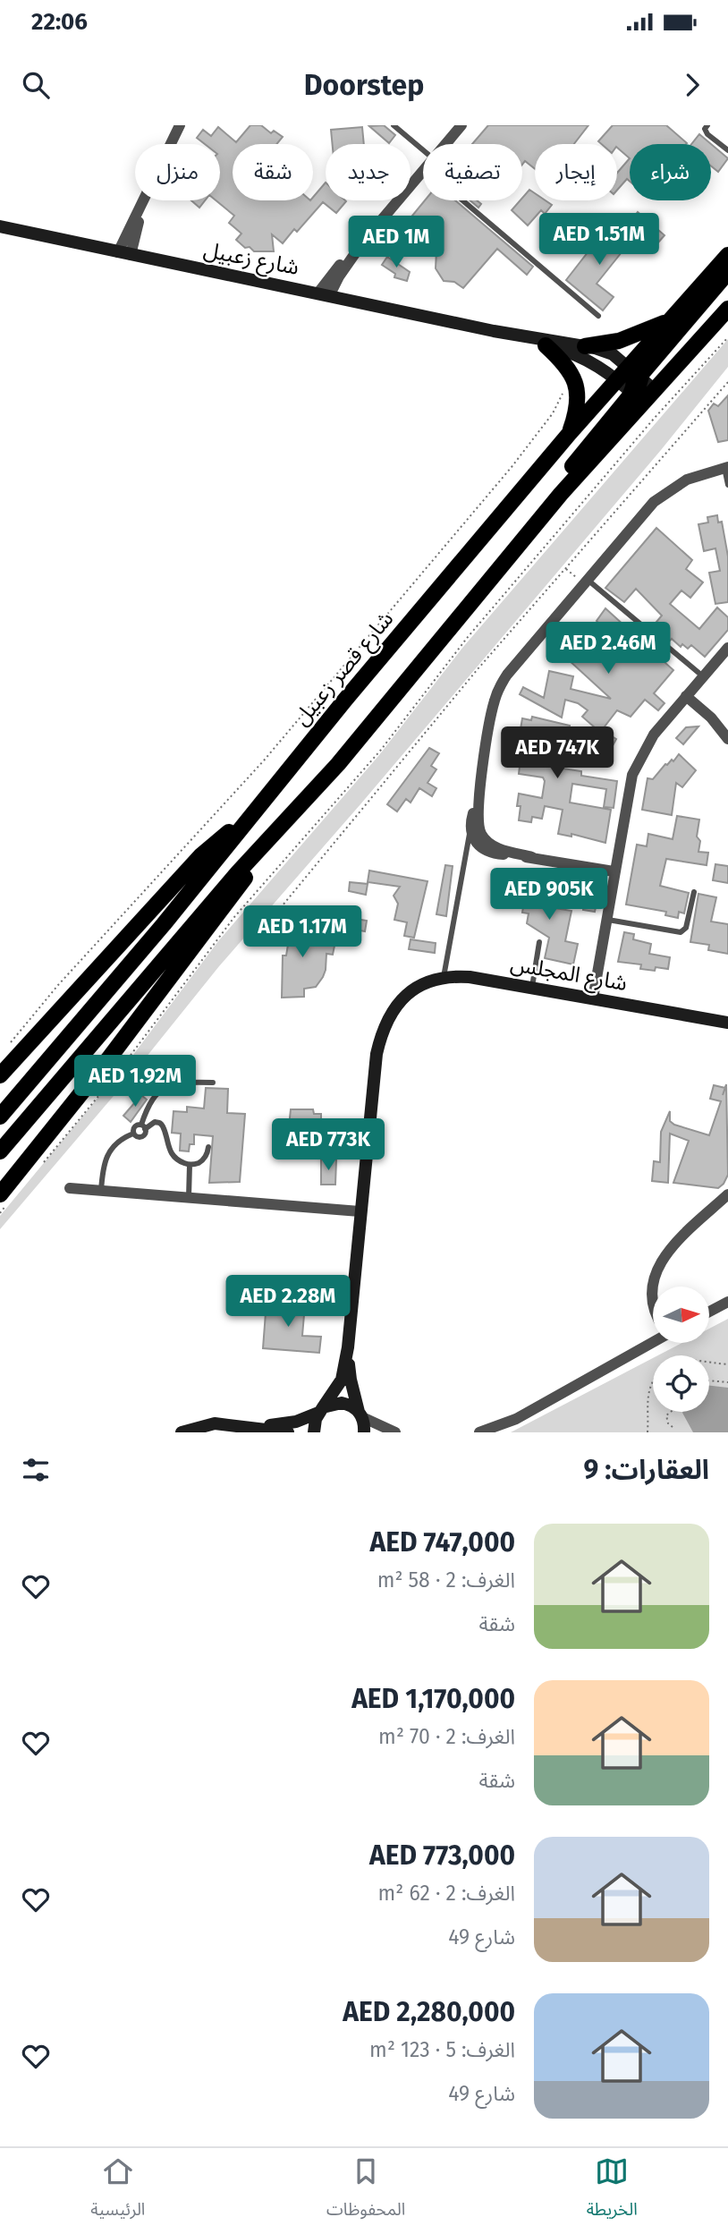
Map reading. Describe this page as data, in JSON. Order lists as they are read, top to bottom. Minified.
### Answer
{"streets":{"main road":["شارع قصر زعبيل"],"street":["شارع زعبيل","شارع المجلس"]},"crossings":[["شارع زعبيل","شارع قصر زعبيل"]],"north":"right","page":{"status":"22:06","header":"Doorstep","chip":["شراء","إيجار","تصفية","جديد","شقة","منزل"],"price":["AED 1.51M","AED 1M","AED 2.46M","AED 747K","AED 905K","AED 1.17M","AED 1.92M","AED 773K","AED 2.28M"],"heading":"العقارات: 9","list":[{"name":"AED 747,000","note":"الغرف: 2 · 58 m² · شقة"},{"name":"AED 1,170,000","note":"الغرف: 2 · 70 m² · شقة"},{"name":"AED 773,000","note":"الغرف: 2 · 62 m² · شارع 49"},{"name":"AED 2,280,000","note":"الغرف: 5 · 123 m² · شارع 49"}],"tabs":["الخريطة","المحفوظات","الرئيسية"]}}
